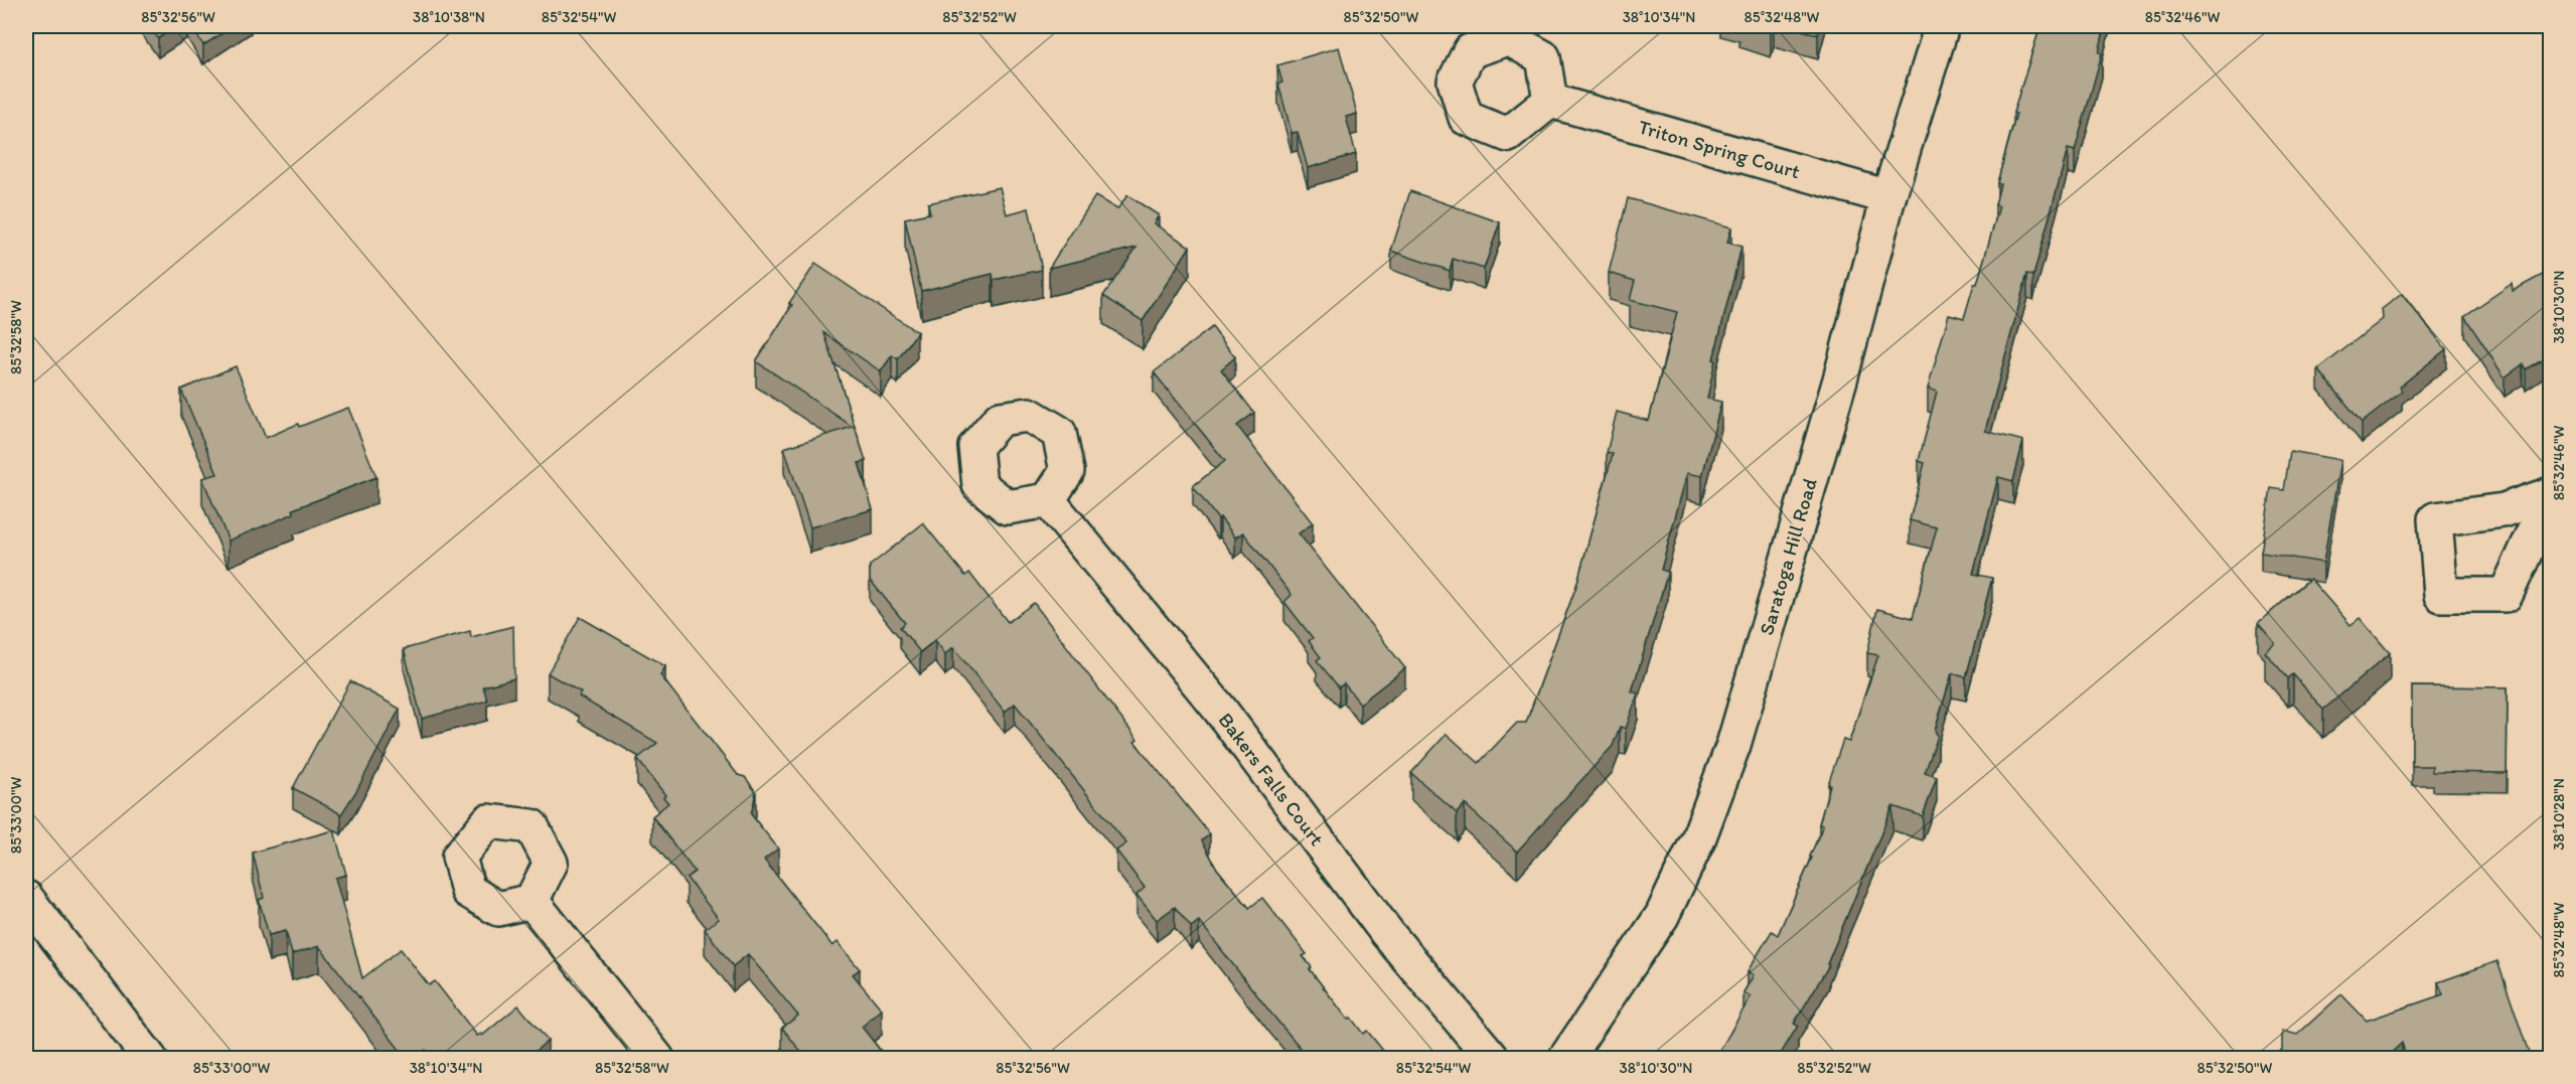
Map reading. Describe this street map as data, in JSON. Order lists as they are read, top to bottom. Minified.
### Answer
{"streets":{"street":["Triton Spring Court","Saratoga Hill Road","Bakers Falls Court"]},"crossings":[["Triton Spring Court","Saratoga Hill Road"]],"coordinates":["85°32'56\"W","38°10'38\"N","85°32'54\"W","85°32'52\"W","85°32'50\"W","38°10'34\"N","85°32'48\"W","85°32'46\"W","38°10'30\"N","85°32'58\"W","38°10'28\"N","85°33'00\"W"]}
